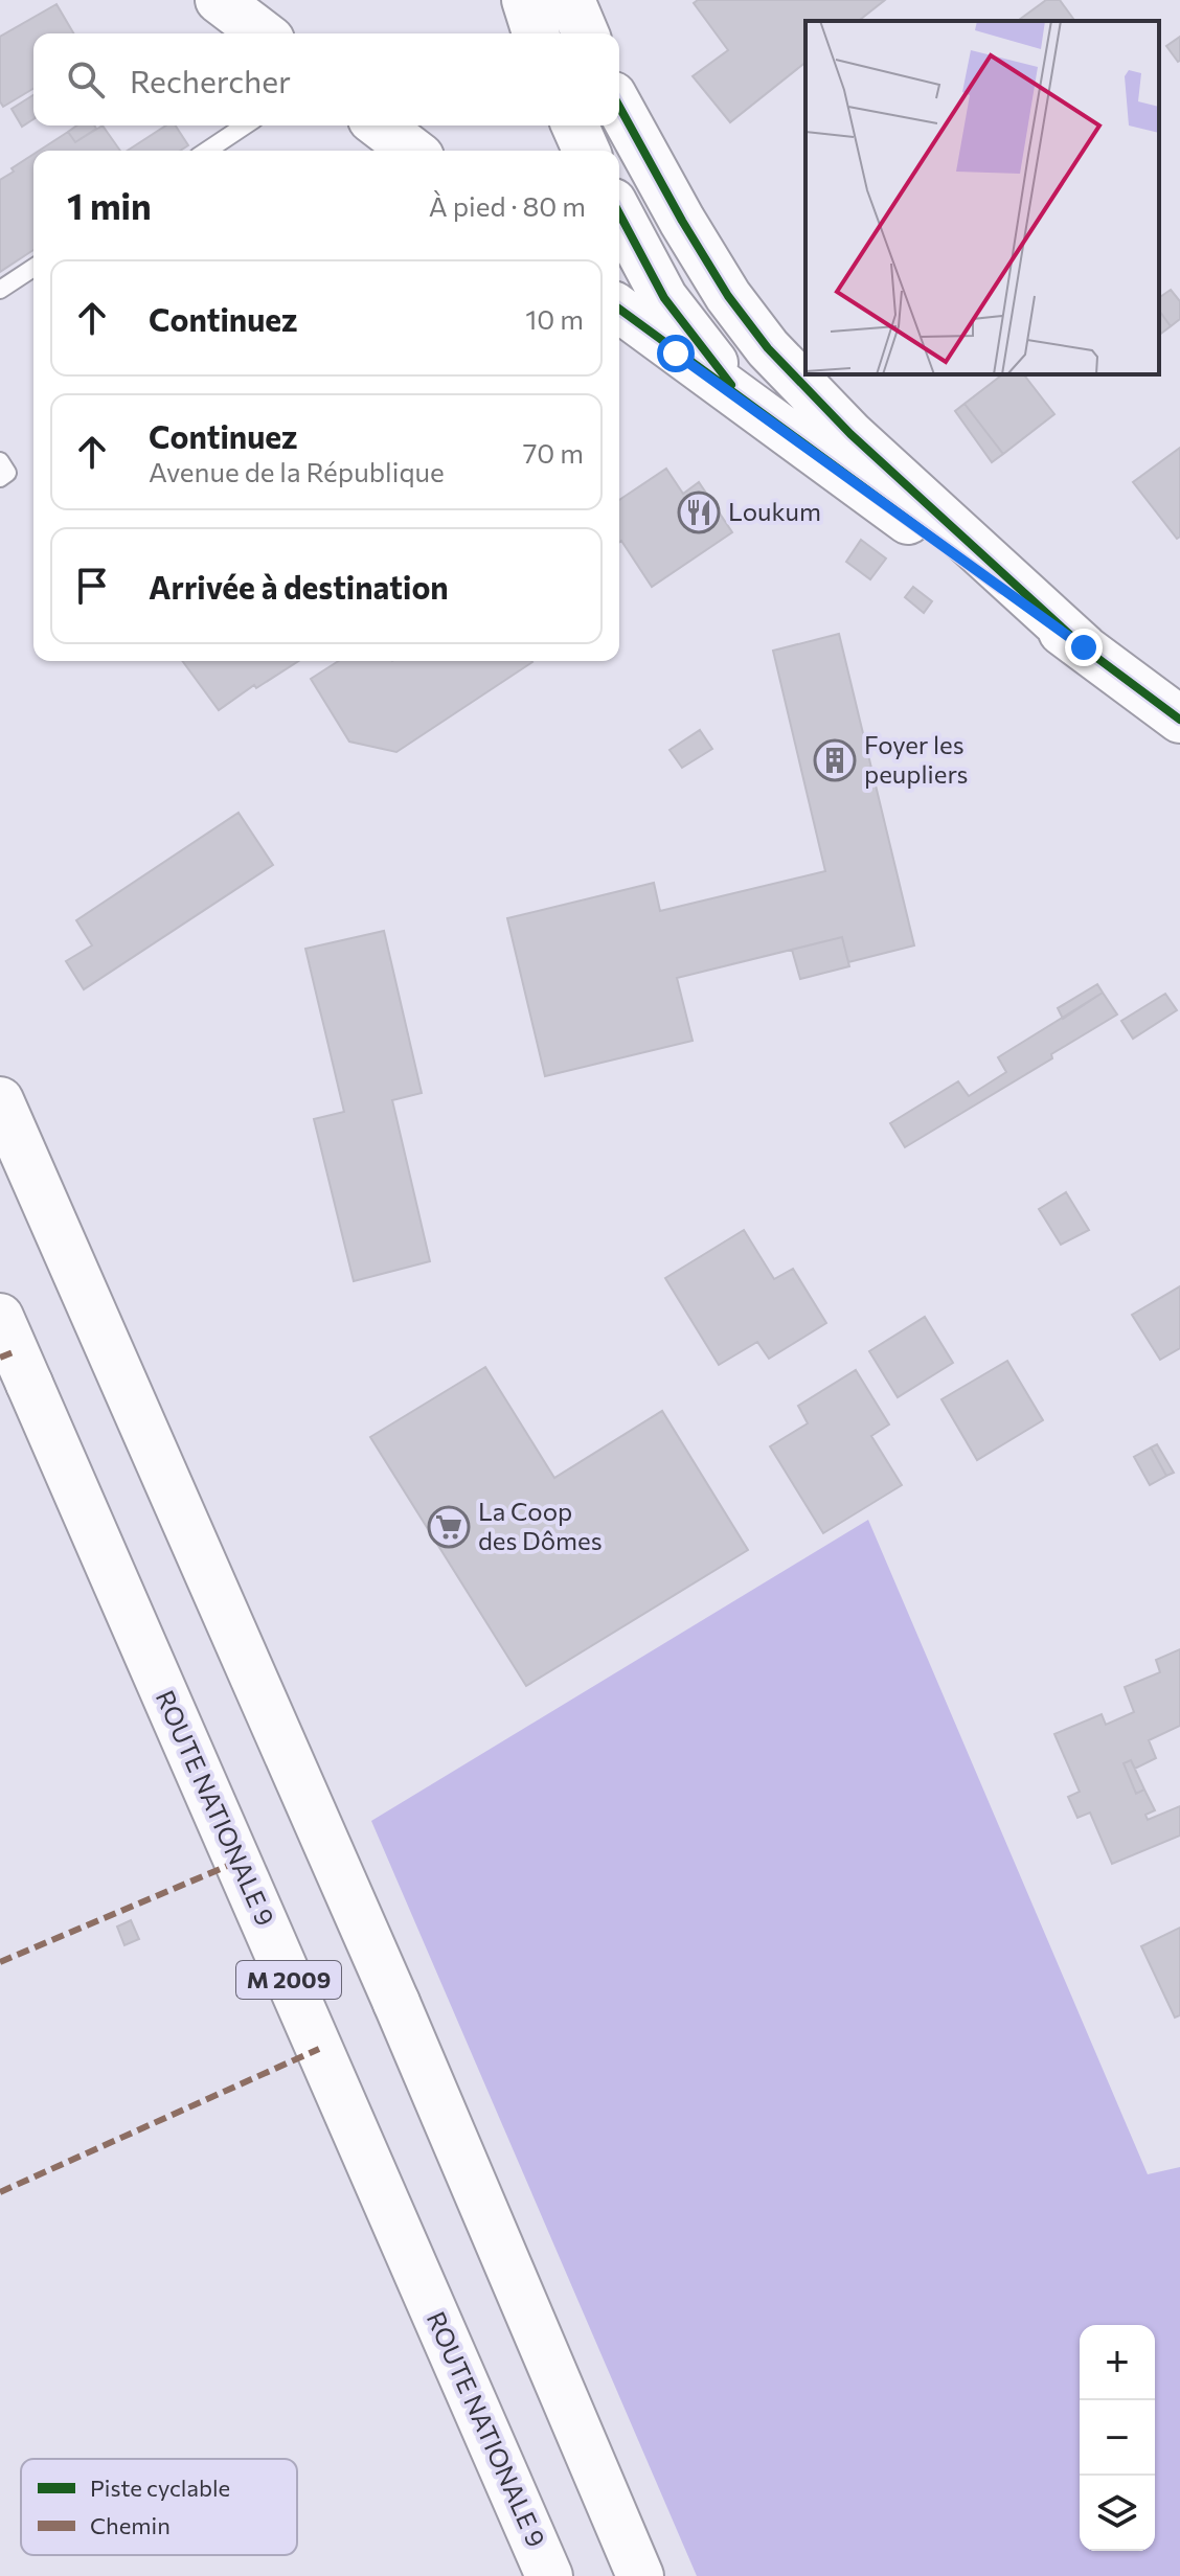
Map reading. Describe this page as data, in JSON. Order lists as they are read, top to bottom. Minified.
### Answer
{"streets":{"main road":["ROUTE NATIONALE 9","M 2009"]},"places":{"restaurant":["Loukum"],"building":["Foyer les peupliers"],"supermarket":["La Coop des Dômes"]},"legend":["Piste cyclable","Chemin"],"page":{"search":"Rechercher","heading":["1 min","À pied · 80 m"],"list":[["Continuez","10 m"],["Continuez","Avenue de la République","70 m"],"Arrivée à destination"],"map_buttons":["+","−"]}}
